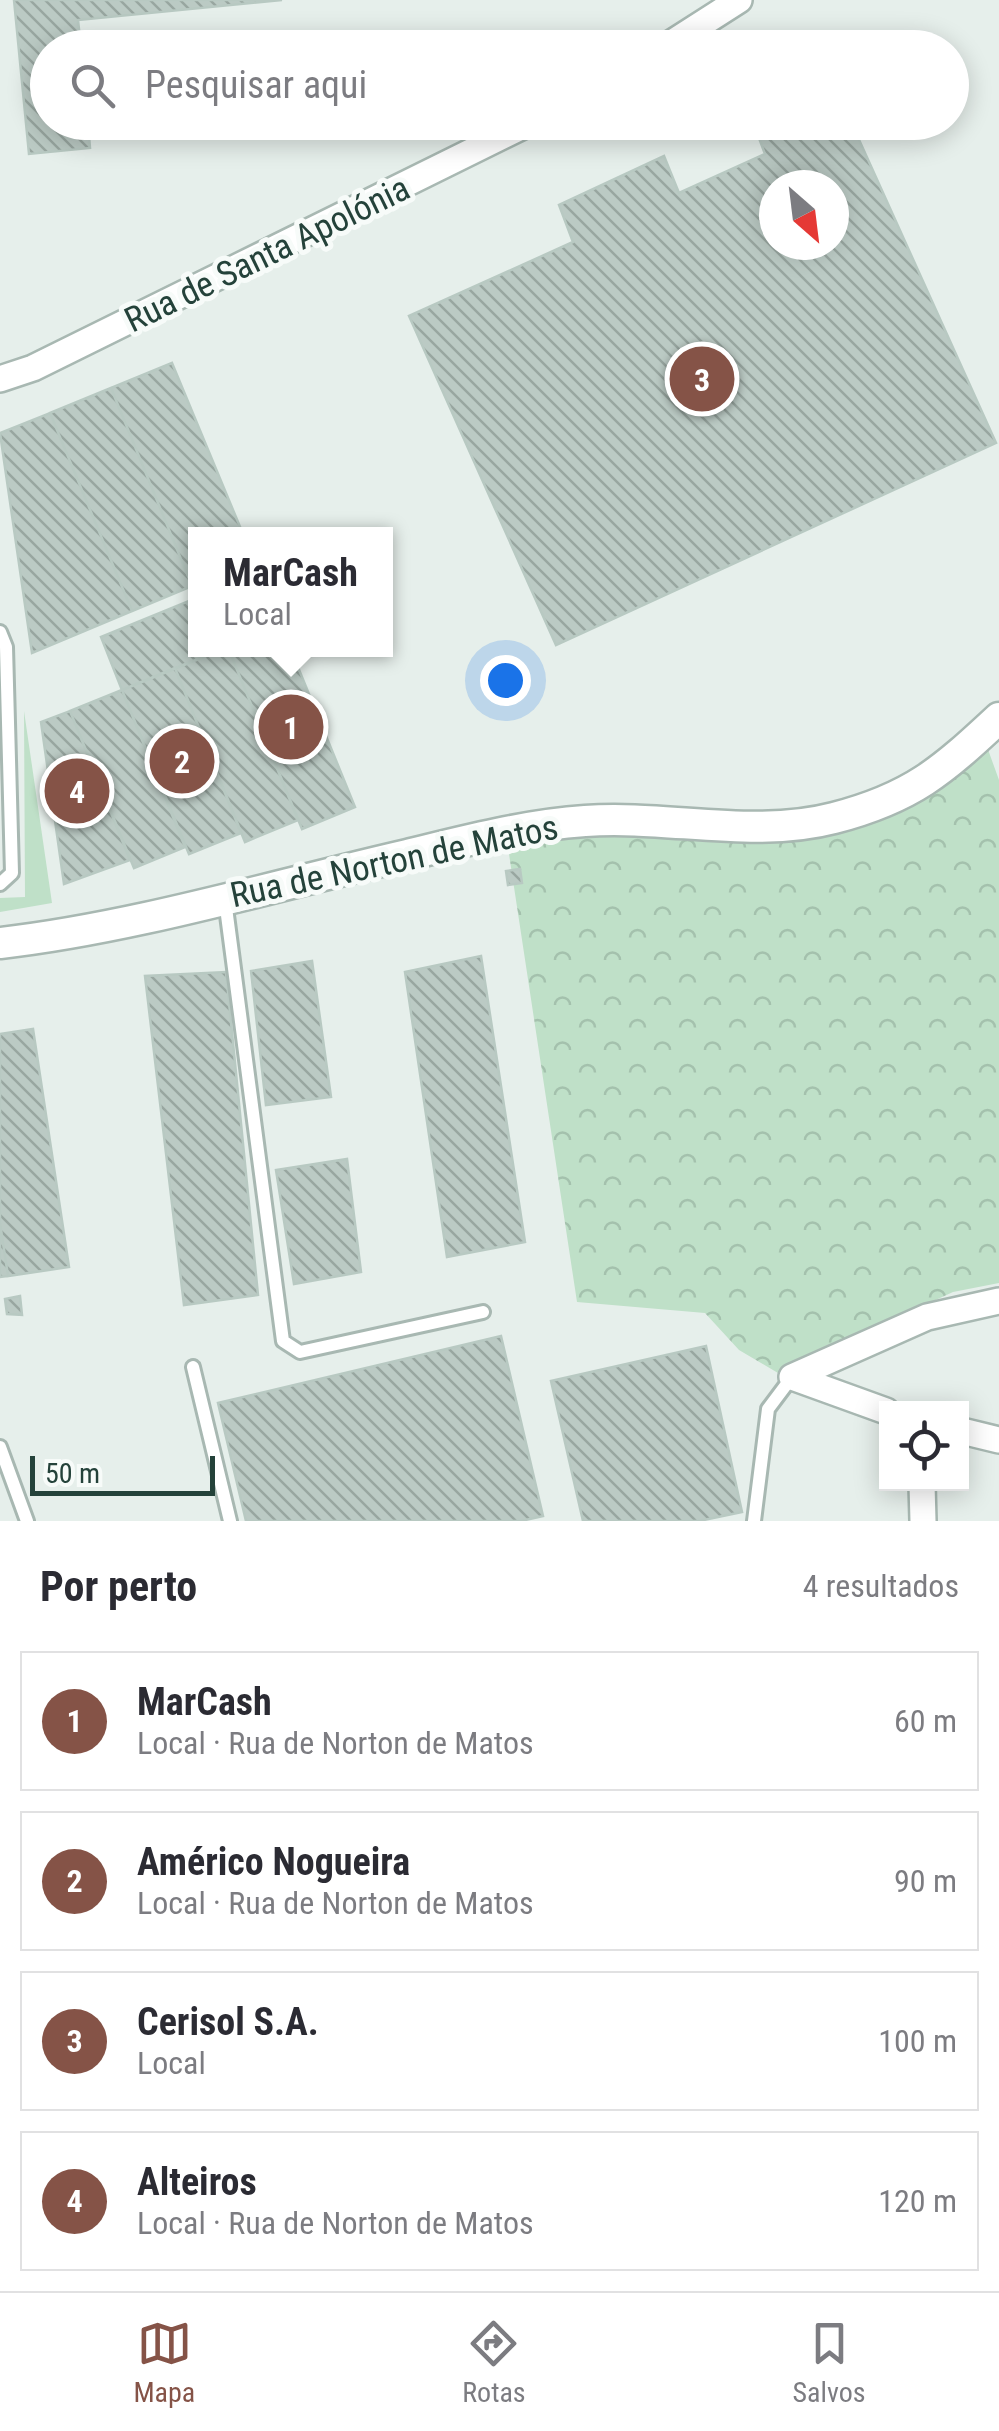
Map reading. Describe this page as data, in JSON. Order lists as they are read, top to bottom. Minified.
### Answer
{"streets":{"street":["Rua de Santa Apolónia","Rua de Norton de Matos"]},"scale_bar":"50 m","north":"bottom right","page":{"search":"Pesquisar aqui","pins":["3","1","2","4"],"popup":["MarCash","Local"],"scale":"50 m","heading":["Por perto","4 resultados"],"list":[{"mark":"1","name":"MarCash","note":"Local · Rua de Norton de Matos","value":"60 m"},{"mark":"2","name":"Américo Nogueira","note":"Local · Rua de Norton de Matos","value":"90 m"},{"mark":"3","name":"Cerisol S.A.","note":"Local","value":"100 m"},{"mark":"4","name":"Alteiros","note":"Local · Rua de Norton de Matos","value":"120 m"}],"nav":["Mapa","Rotas","Salvos"]}}
